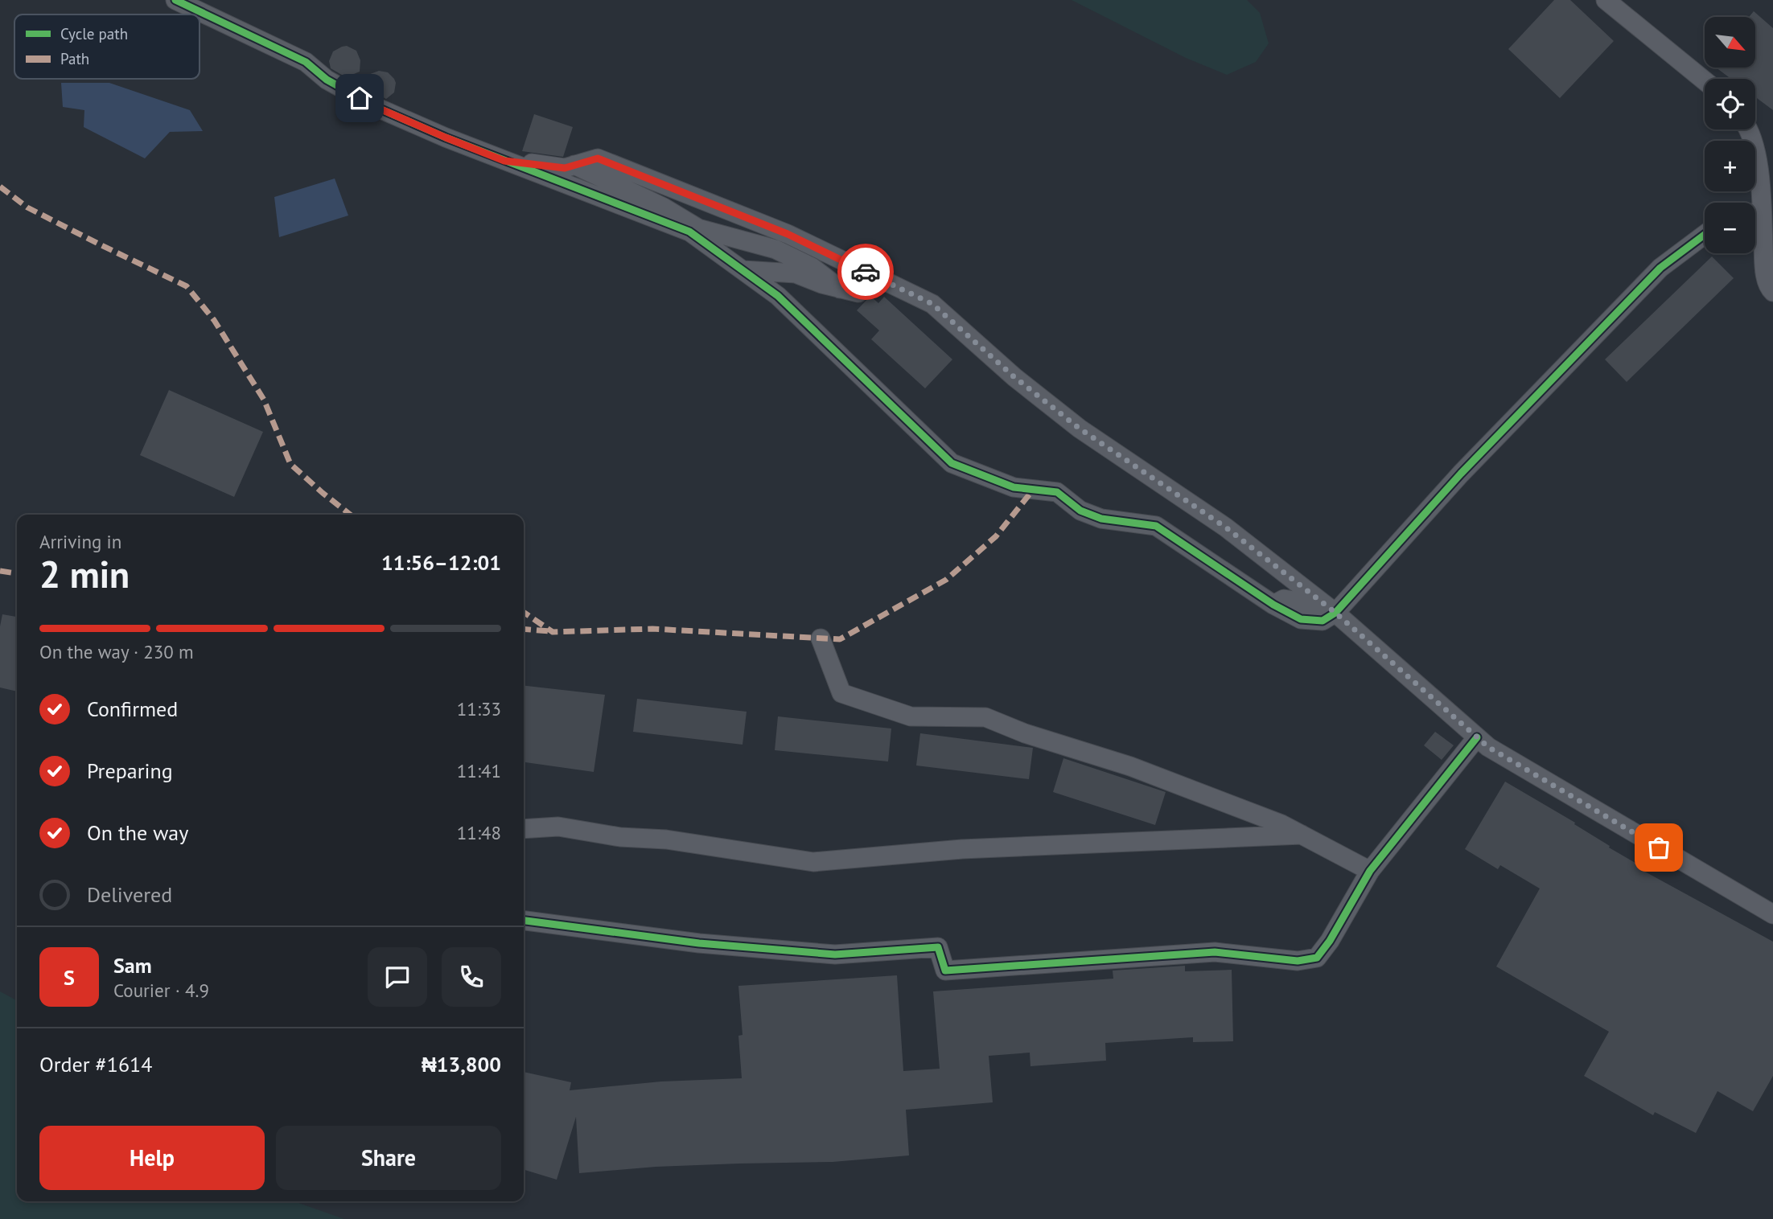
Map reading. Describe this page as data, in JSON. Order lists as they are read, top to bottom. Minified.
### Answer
{"legend":["Cycle path","Path"],"north":"bottom right","page":{"map_buttons":["+","−"],"heading":["2 min","Arriving in","11:56–12:01"],"panel":["Sam","Courier · 4.9","Order #1614","₦13,800"],"bar":"On the way · 230 m","list":[["Confirmed","11:33"],["Preparing","11:41"],["On the way","11:48"],"Delivered"],"round":"S","buttons":["Help","Share"]}}
